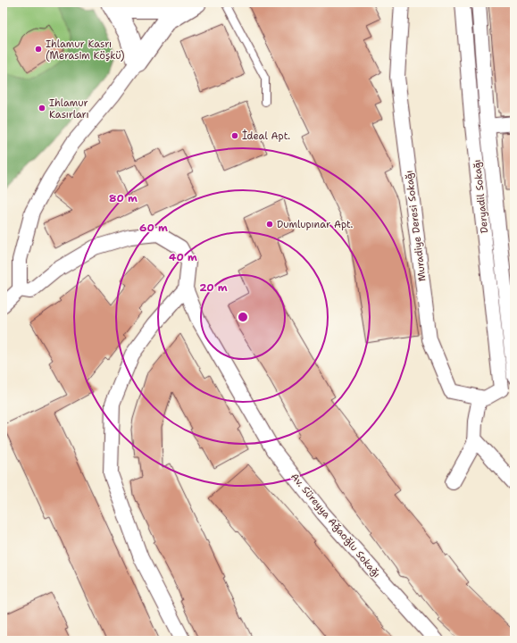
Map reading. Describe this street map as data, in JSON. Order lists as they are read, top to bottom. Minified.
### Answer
{"streets":{"street":["Deryadil Sokağı","Muradiye Deresi Sokağı","Av. Süreyya Ağaoğlu Sokağı"]},"crossings":[["Deryadil Sokağı","Muradiye Deresi Sokağı"]],"places":["Ihlamur Kasrı (Merasim Köşkü)","Ihlamur Kasırları","İdeal Apt.","Dumlupınar Apt."],"rings":["80 m","60 m","40 m","20 m"]}
